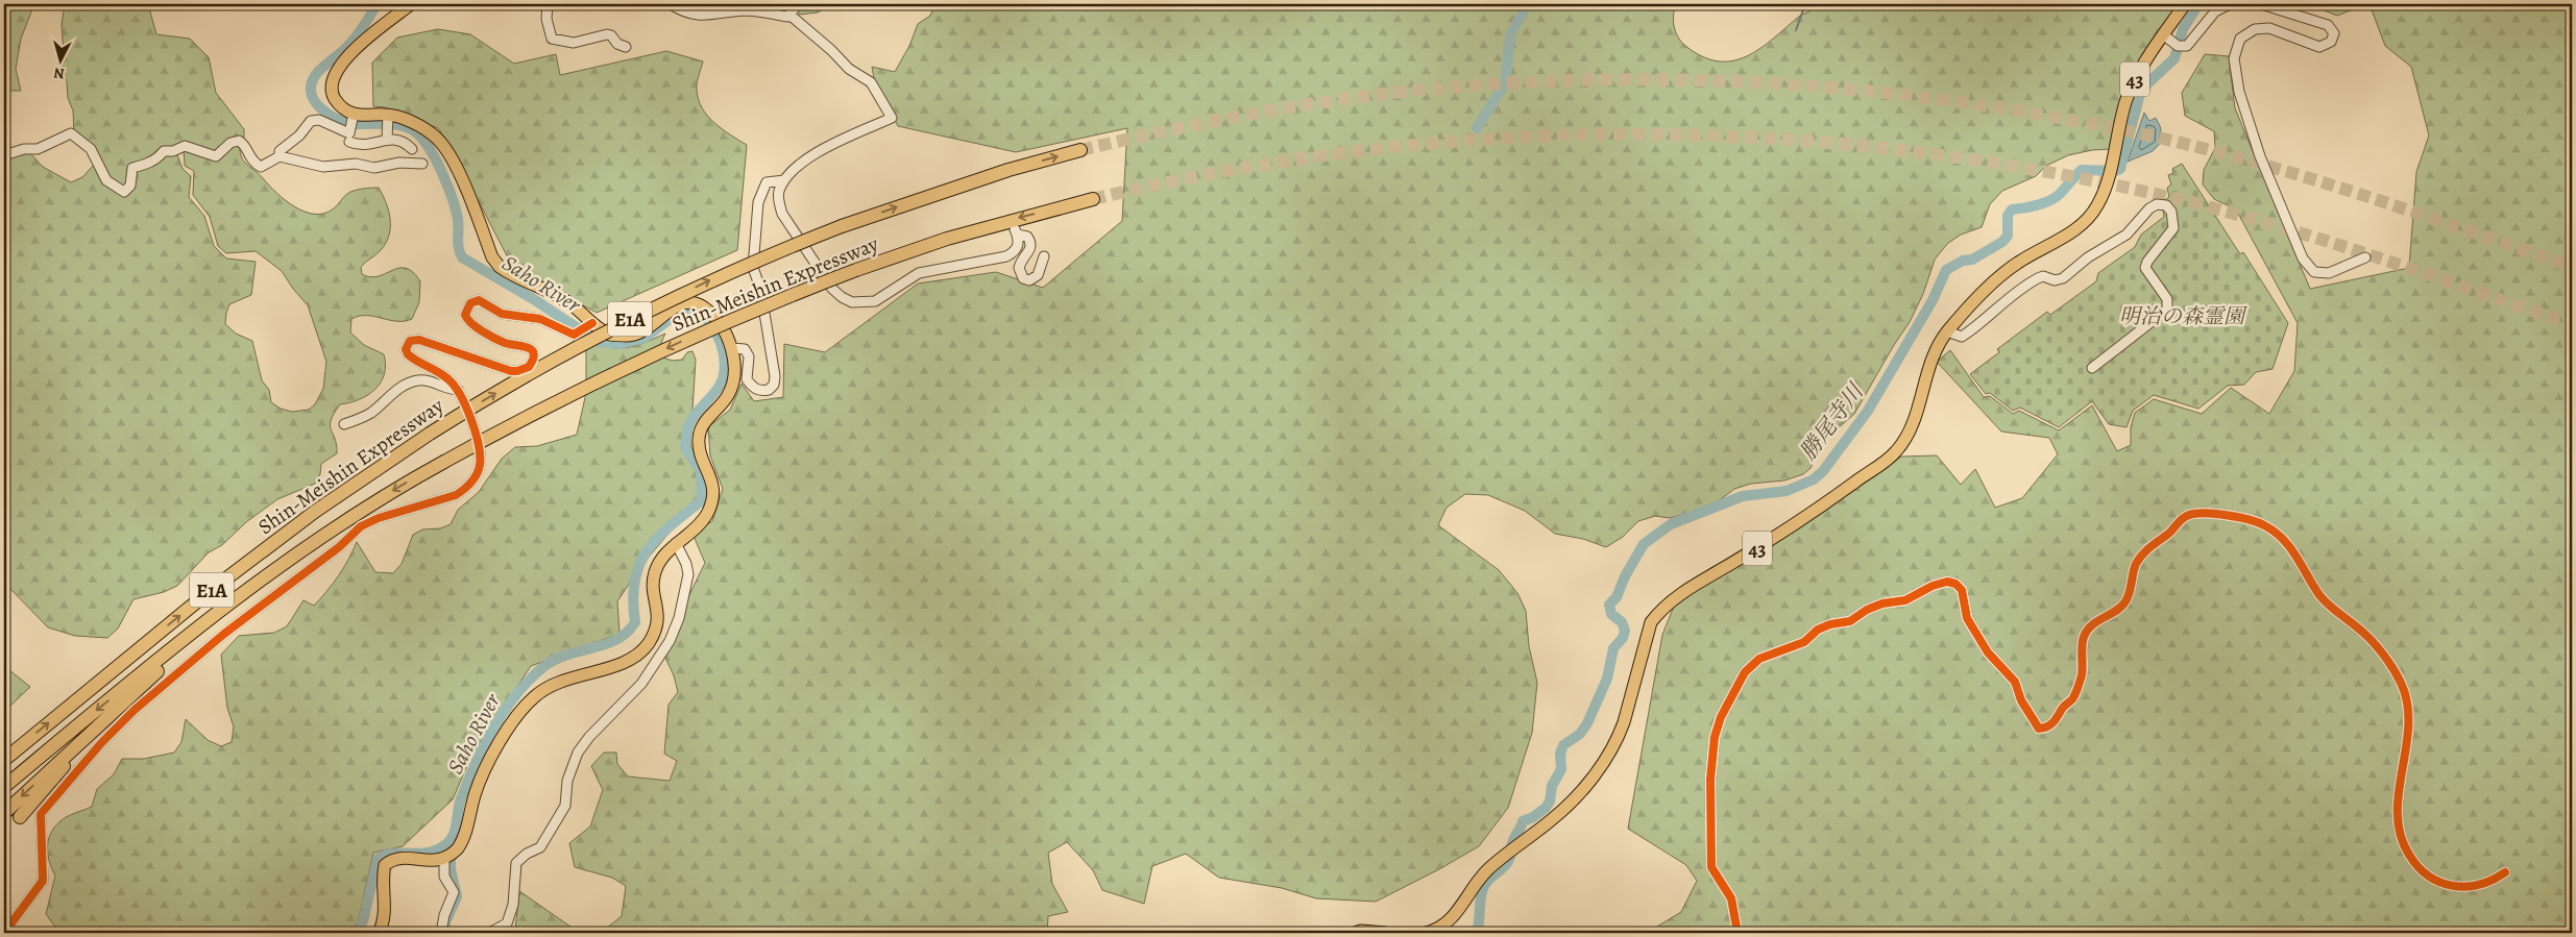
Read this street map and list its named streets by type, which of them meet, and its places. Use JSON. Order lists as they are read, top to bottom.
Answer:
{
  "streets": {
    "highway": ["Shin-Meishin Expressway", "E1A"],
    "main road": ["43"]
  },
  "water": ["Saho River", "勝尾寺川"],
  "parks": ["明治の森霊園"],
  "north": "bottom"
}
